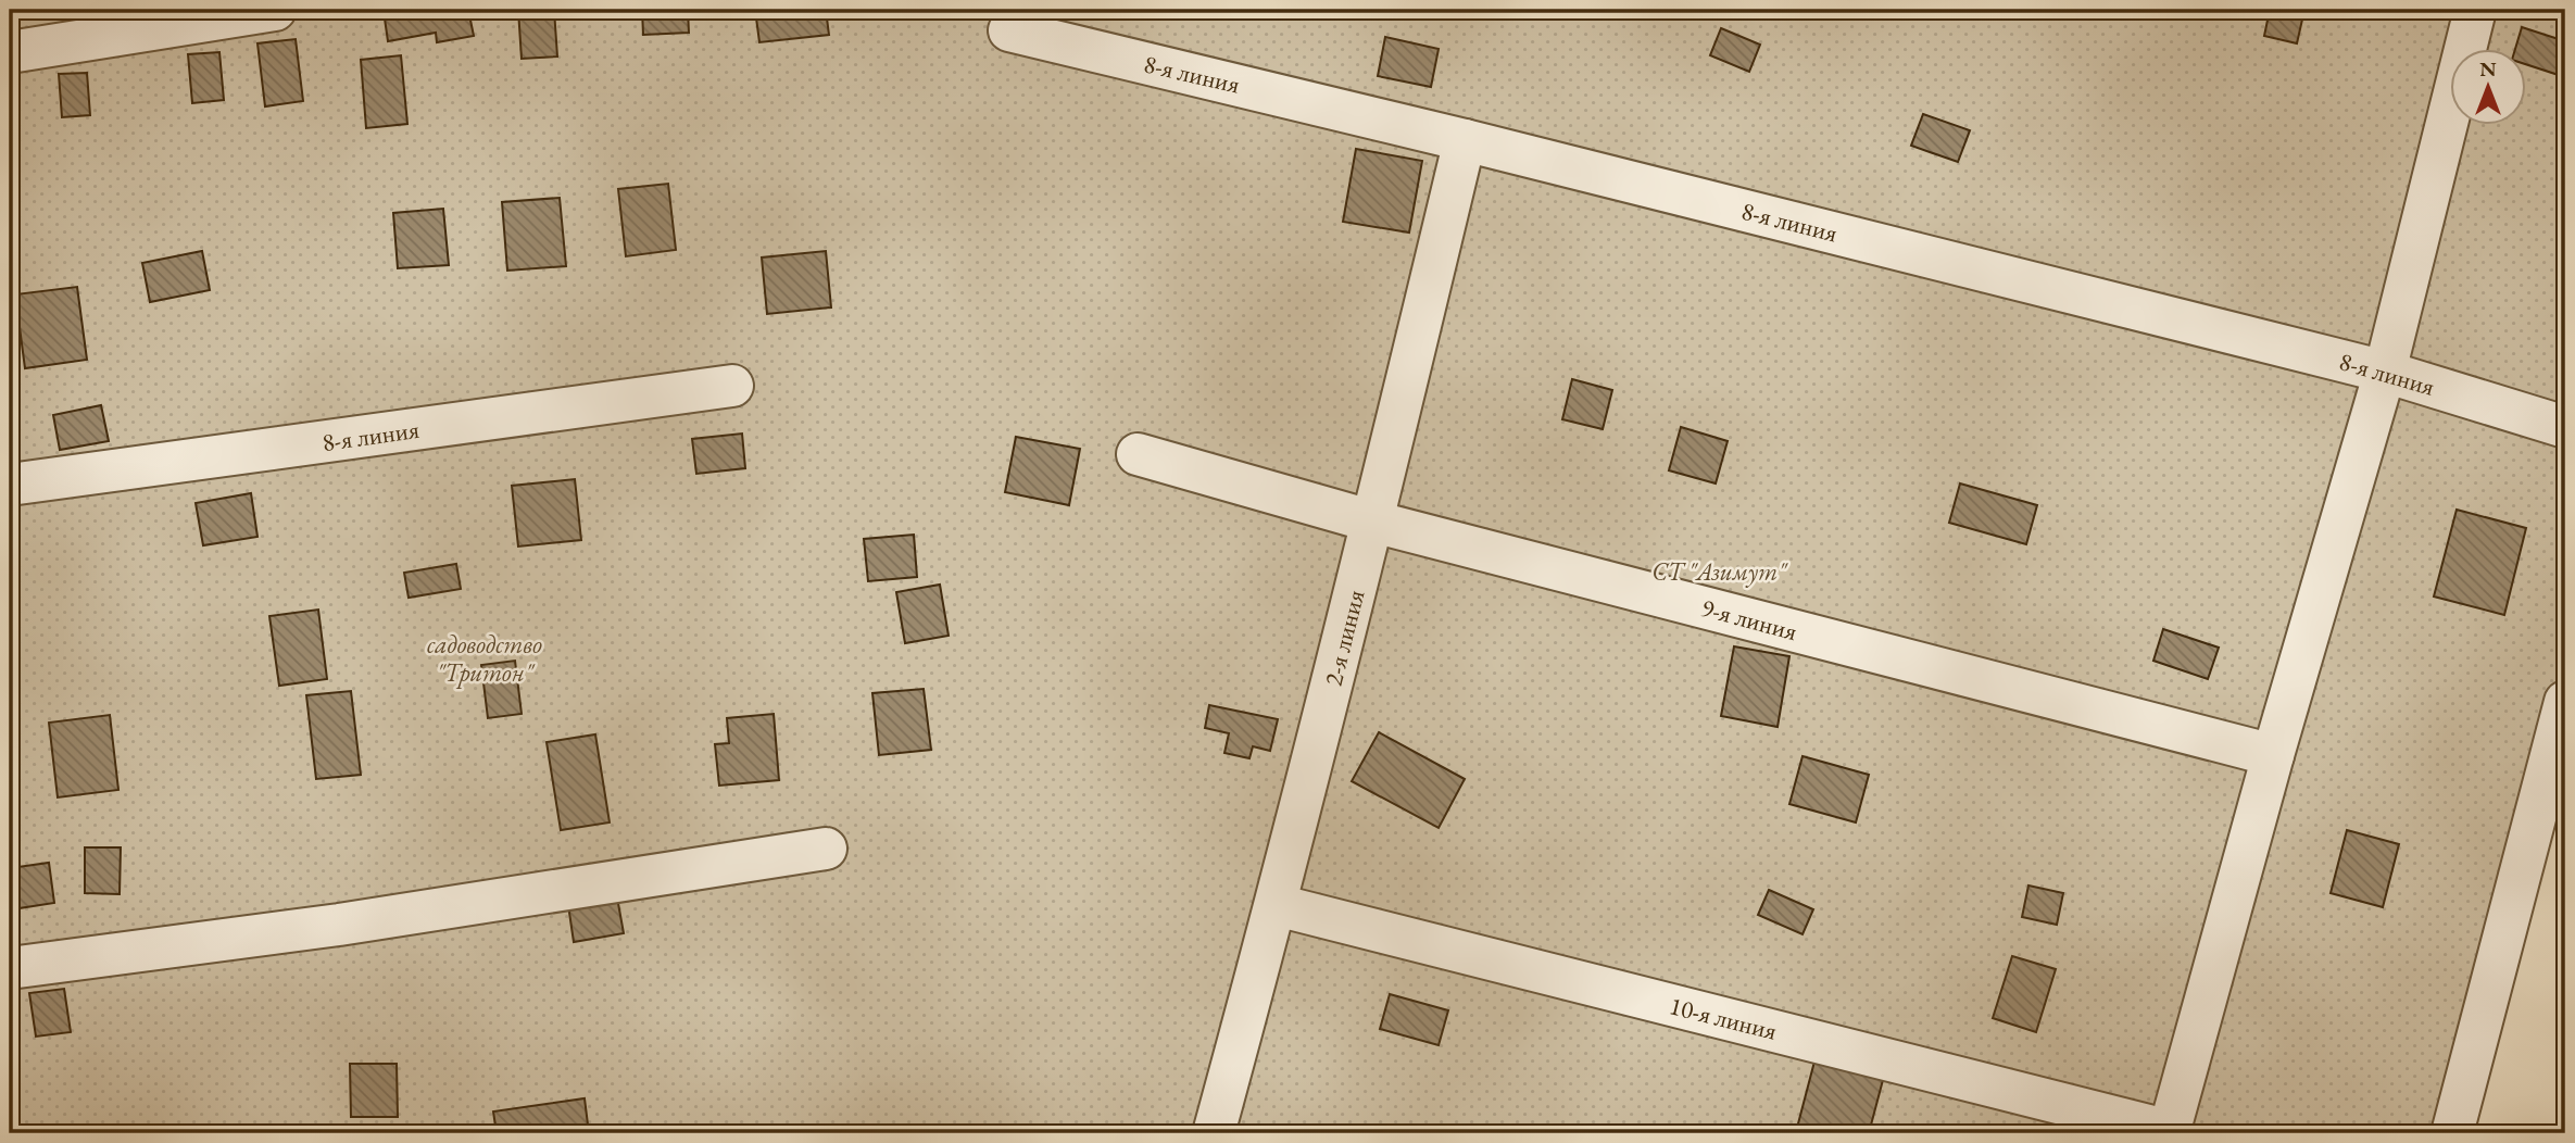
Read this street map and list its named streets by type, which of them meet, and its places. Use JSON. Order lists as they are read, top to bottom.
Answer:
{
  "streets": {
    "street": [
      "8-я линия",
      "9-я линия",
      "2-я линия",
      "10-я линия"
    ]
  },
  "crossings": [
    ["8-я линия", "2-я линия"],
    ["9-я линия", "2-я линия"],
    ["2-я линия", "10-я линия"]
  ],
  "parks": ["СТ \"Азимут\"", "садоводство \"Тритон\""],
  "north": "top"
}
